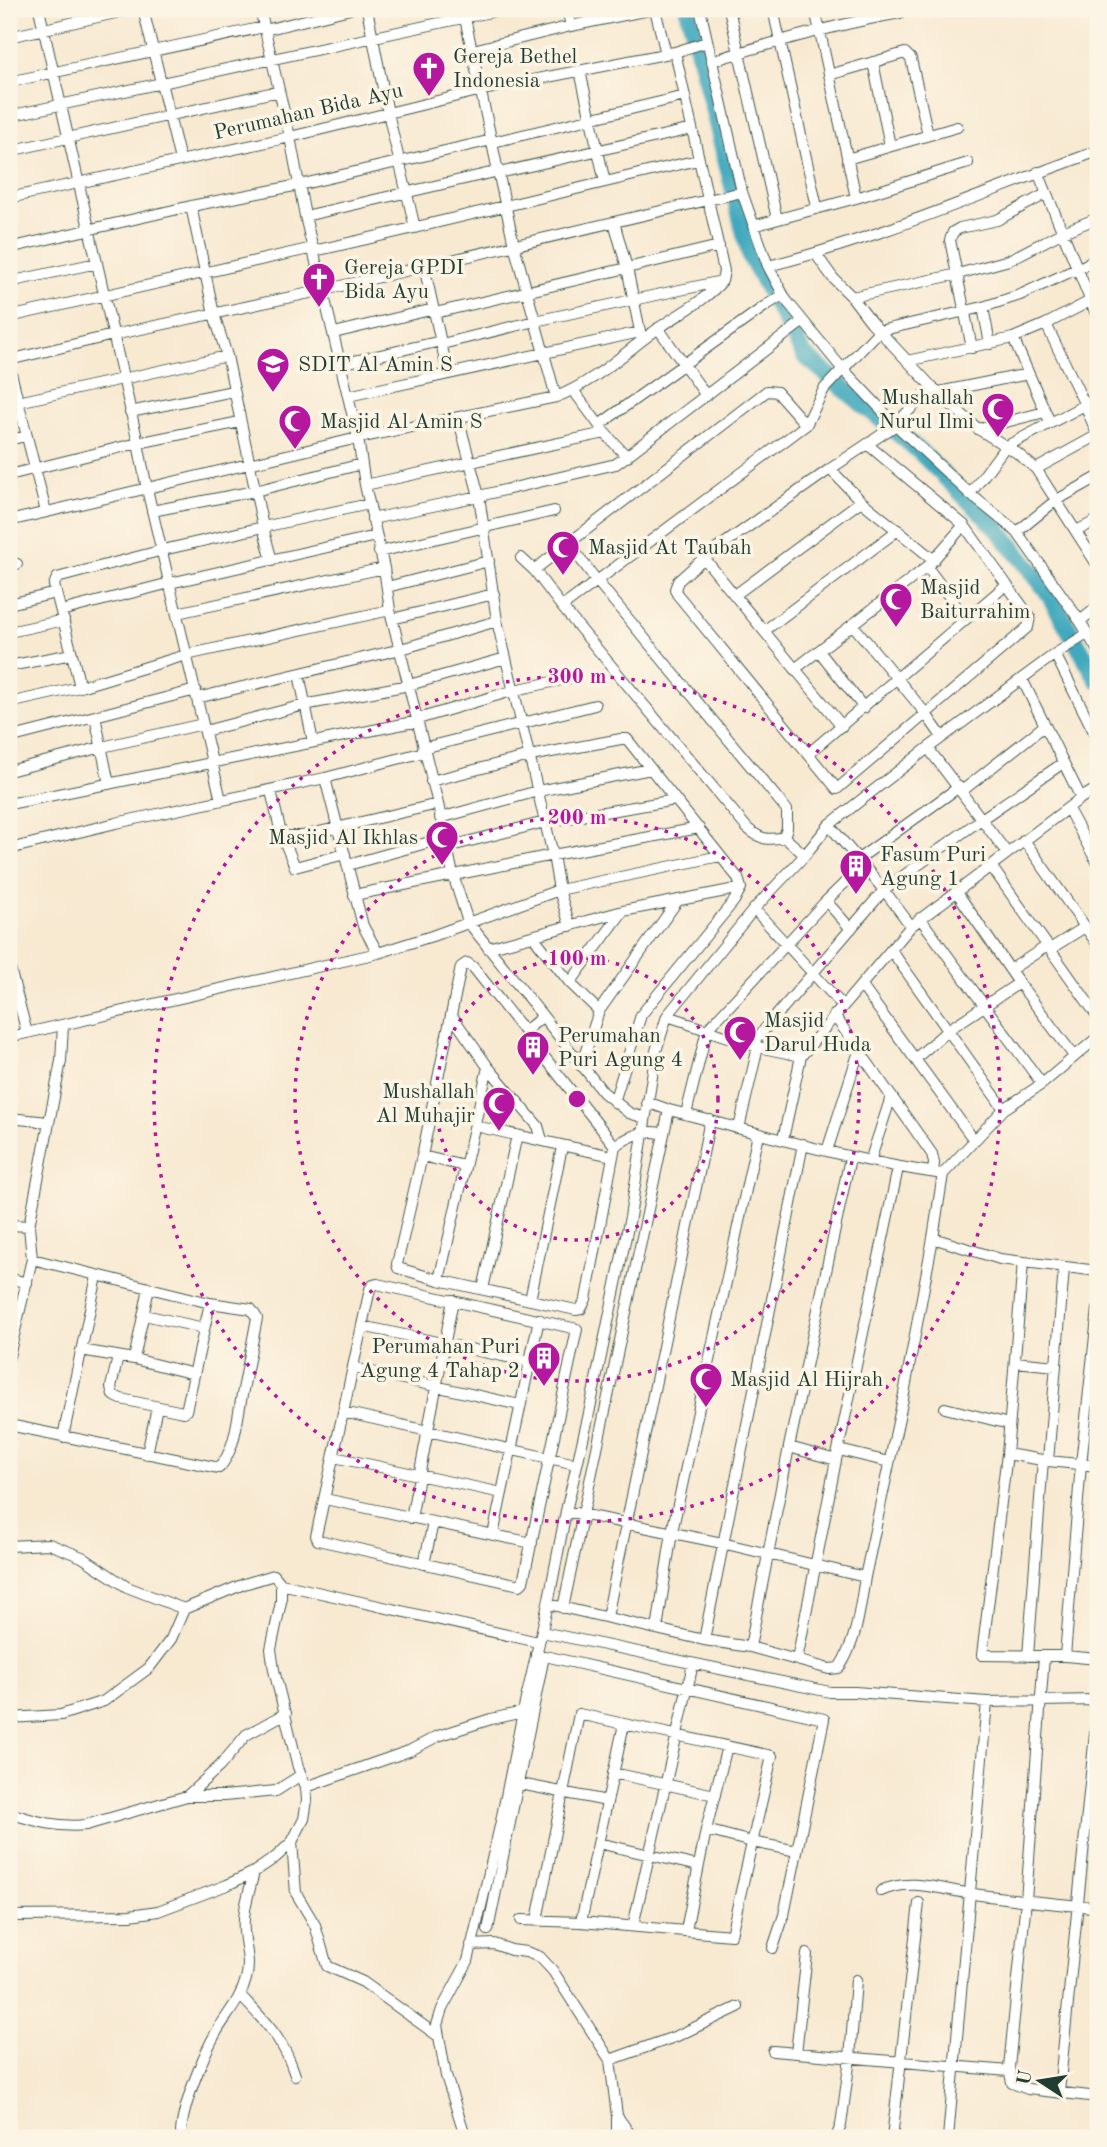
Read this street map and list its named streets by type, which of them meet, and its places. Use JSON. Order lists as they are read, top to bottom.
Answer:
{
  "streets": {
    "street": ["Perumahan Bida Ayu"]
  },
  "places": {
    "church": ["Gereja Bethel Indonesia", "Gereja GPDI Bida Ayu"],
    "school or university": ["SDIT Al Amin S"],
    "mosque": [
      "Mushallah Nurul Ilmi",
      "Masjid Al Amin S",
      "Masjid At Taubah",
      "Masjid Baiturrahim",
      "Masjid Al Ikhlas",
      "Masjid Darul Huda",
      "Mushallah Al Muhajir",
      "Masjid Al Hijrah"
    ],
    "building": ["Fasum Puri Agung 1", "Perumahan Puri Agung 4", "Perumahan Puri Agung 4 Tahap 2"]
  },
  "north": "left",
  "rings": ["300 m", "200 m", "100 m"]
}
